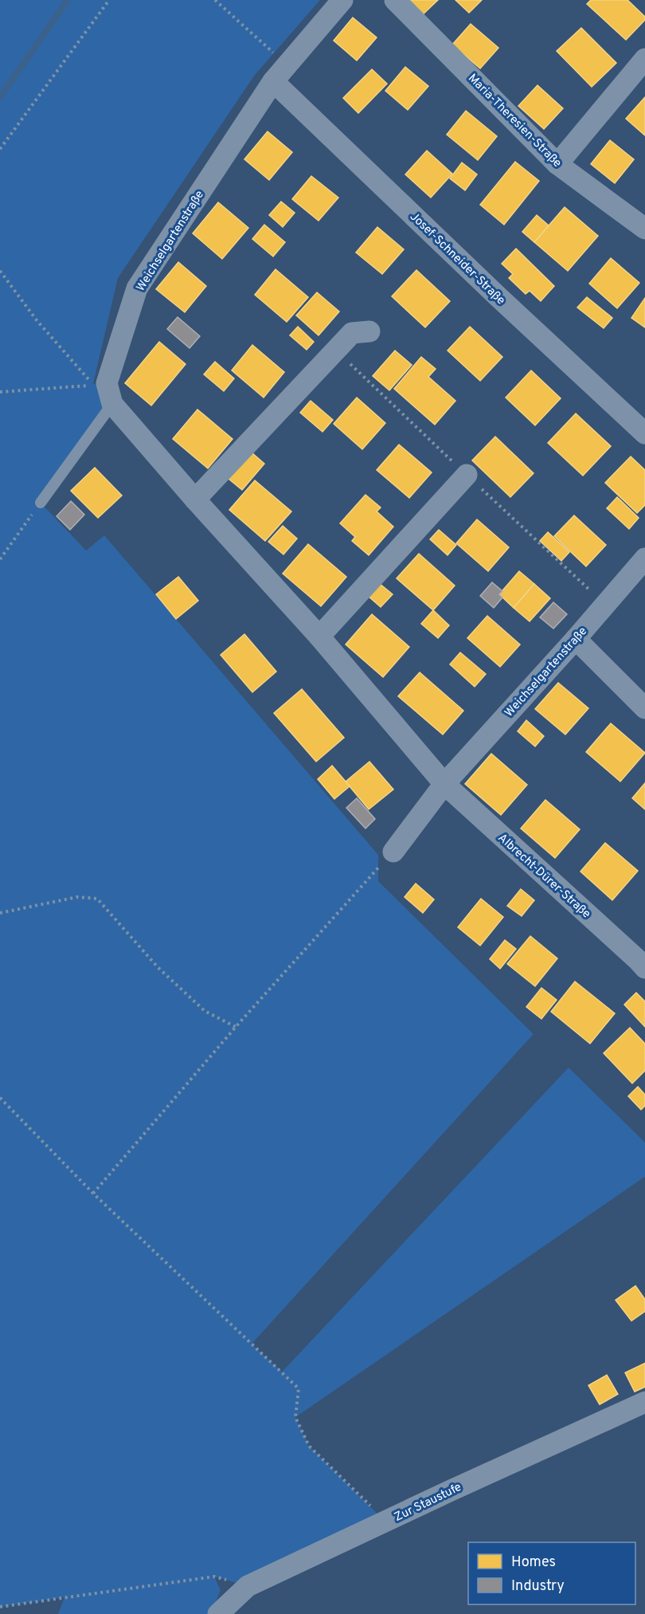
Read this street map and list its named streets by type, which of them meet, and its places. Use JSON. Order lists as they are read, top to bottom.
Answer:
{
  "streets": {
    "street": [
      "Maria-Theresien-Straße",
      "Weichselgartenstraße",
      "Josef-Schneider-Straße",
      "Albrecht-Dürer-Straße",
      "Zur Staustufe"
    ]
  },
  "crossings": [
    ["Weichselgartenstraße", "Josef-Schneider-Straße"],
    ["Weichselgartenstraße", "Albrecht-Dürer-Straße"]
  ],
  "legend": ["Homes", "Industry"]
}
